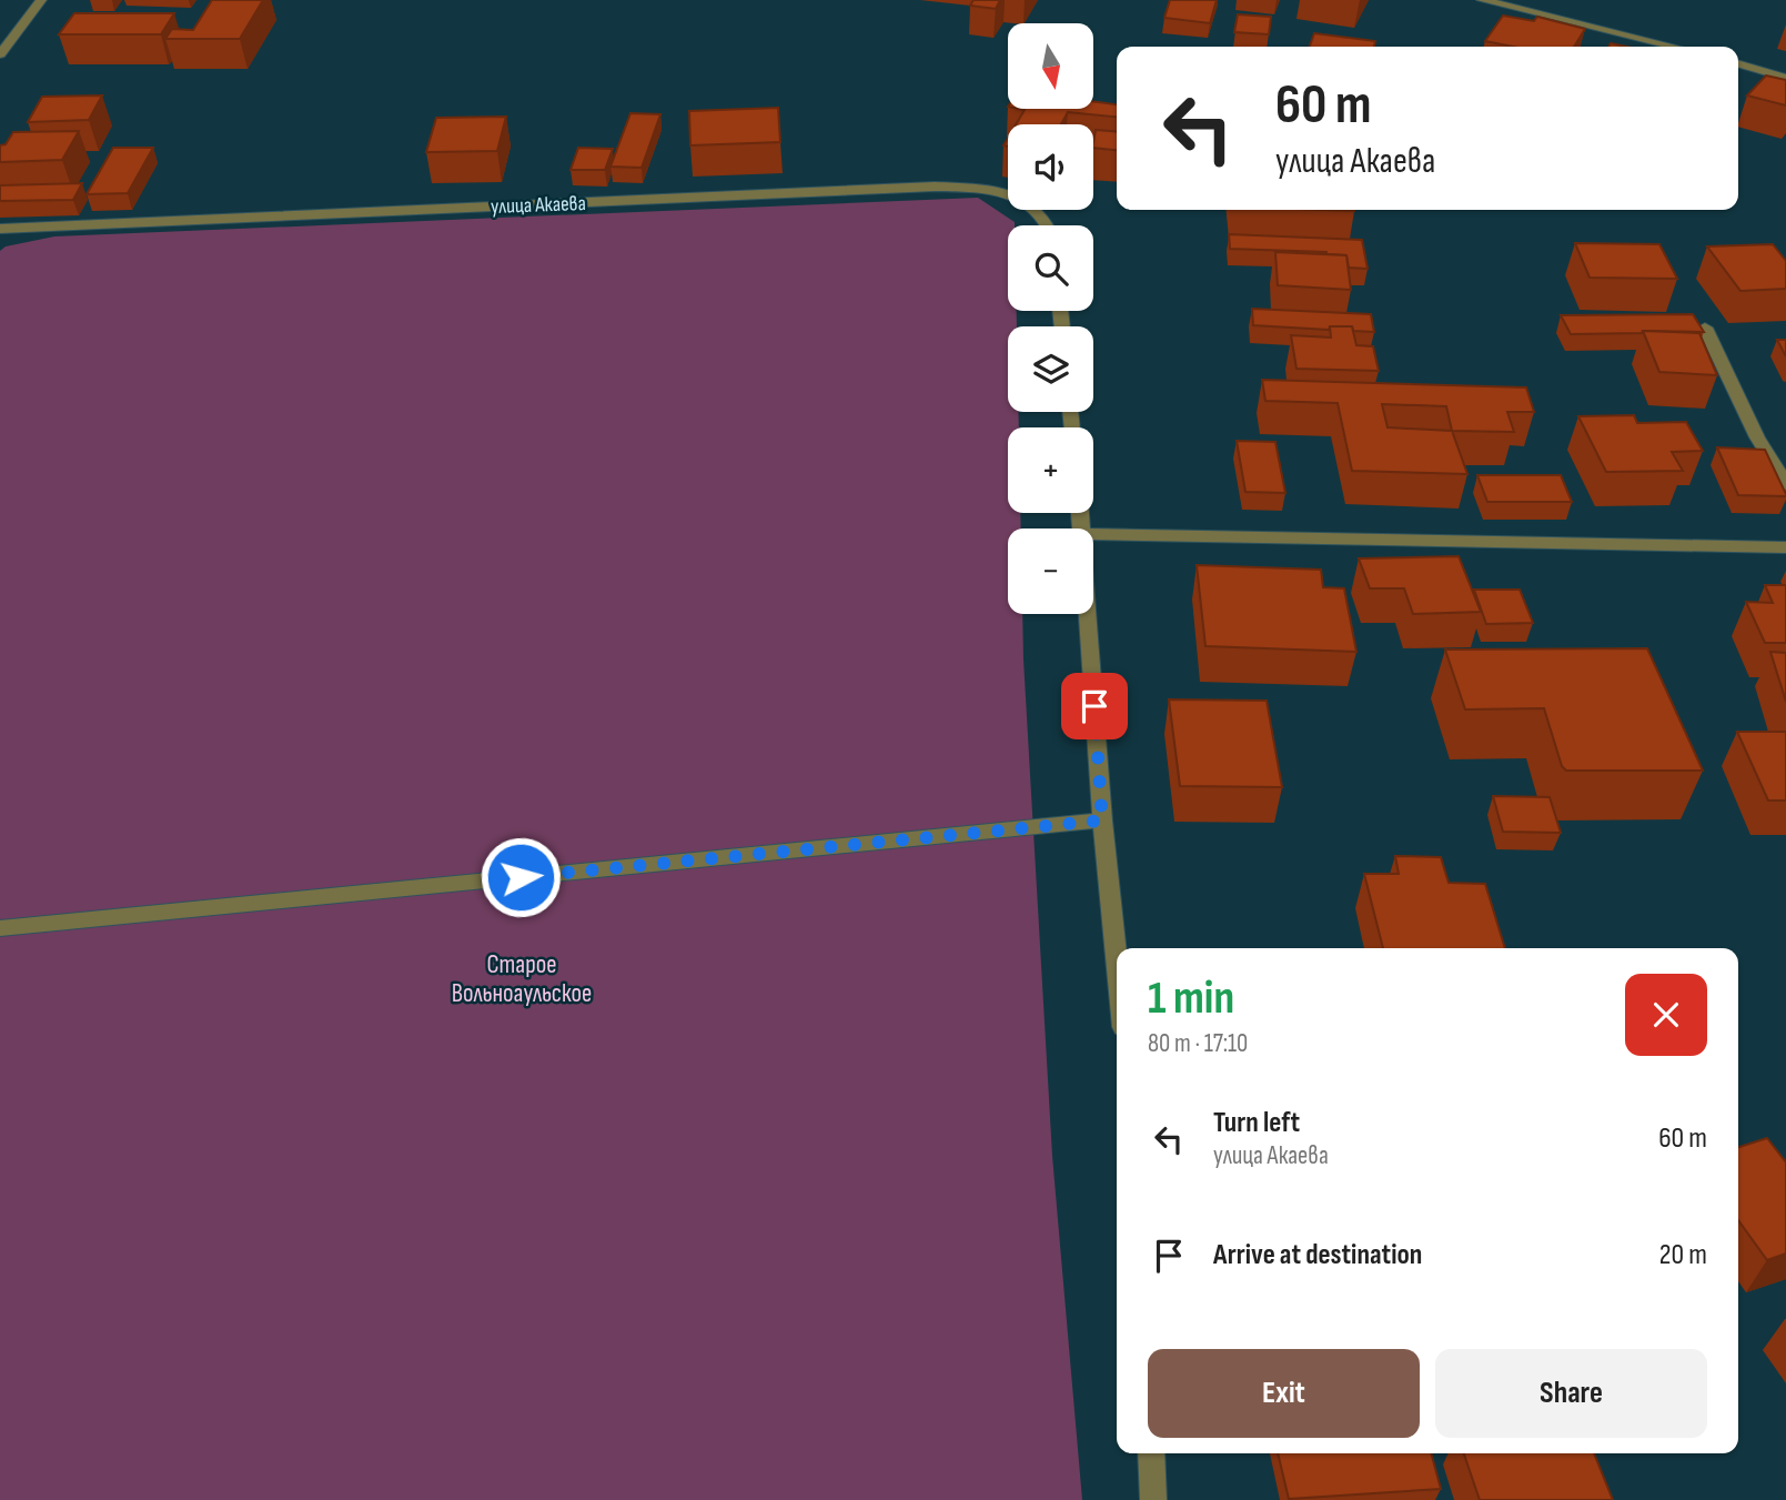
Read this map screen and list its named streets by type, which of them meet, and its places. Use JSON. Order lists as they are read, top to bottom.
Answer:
{
  "streets": {
    "street": ["улица Акаева"]
  },
  "parks": ["Старое Вольноаульское"],
  "north": "bottom",
  "page": {
    "map_buttons": ["+", "−"],
    "turn": ["60 m", "улица Акаева"],
    "heading": ["1 min", "80 m · 17:10"],
    "list": [
      {
        "name": "Turn left",
        "note": "улица Акаева",
        "value": "60 m"
      },
      {
        "name": "Arrive at destination",
        "value": "20 m"
      }
    ],
    "buttons": ["Exit", "Share"]
  }
}
